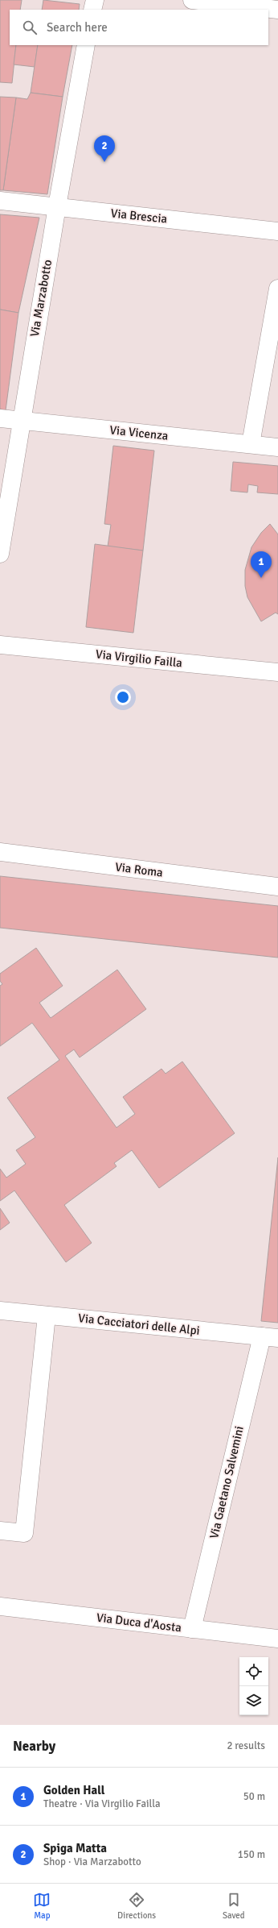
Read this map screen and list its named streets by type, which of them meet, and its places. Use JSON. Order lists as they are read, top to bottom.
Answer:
{
  "streets": {
    "street": [
      "Via Brescia",
      "Via Marzabotto",
      "Via Vicenza",
      "Via Virgilio Failla",
      "Via Roma",
      "Via Cacciatori delle Alpi",
      "Via Gaetano Salvemini",
      "Via Duca d'Aosta"
    ]
  },
  "crossings": [
    ["Via Brescia", "Via Marzabotto"],
    ["Via Marzabotto", "Via Vicenza"],
    ["Via Cacciatori delle Alpi", "Via Gaetano Salvemini"],
    ["Via Gaetano Salvemini", "Via Duca d'Aosta"]
  ],
  "page": {
    "search": "Search here",
    "pins": ["2", "1"],
    "heading": ["Nearby", "2 results"],
    "list": [
      {
        "mark": "1",
        "name": "Golden Hall",
        "note": "Theatre · Via Virgilio Failla",
        "value": "50 m"
      },
      {
        "mark": "2",
        "name": "Spiga Matta",
        "note": "Shop · Via Marzabotto",
        "value": "150 m"
      }
    ],
    "nav": ["Map", "Directions", "Saved"]
  }
}
